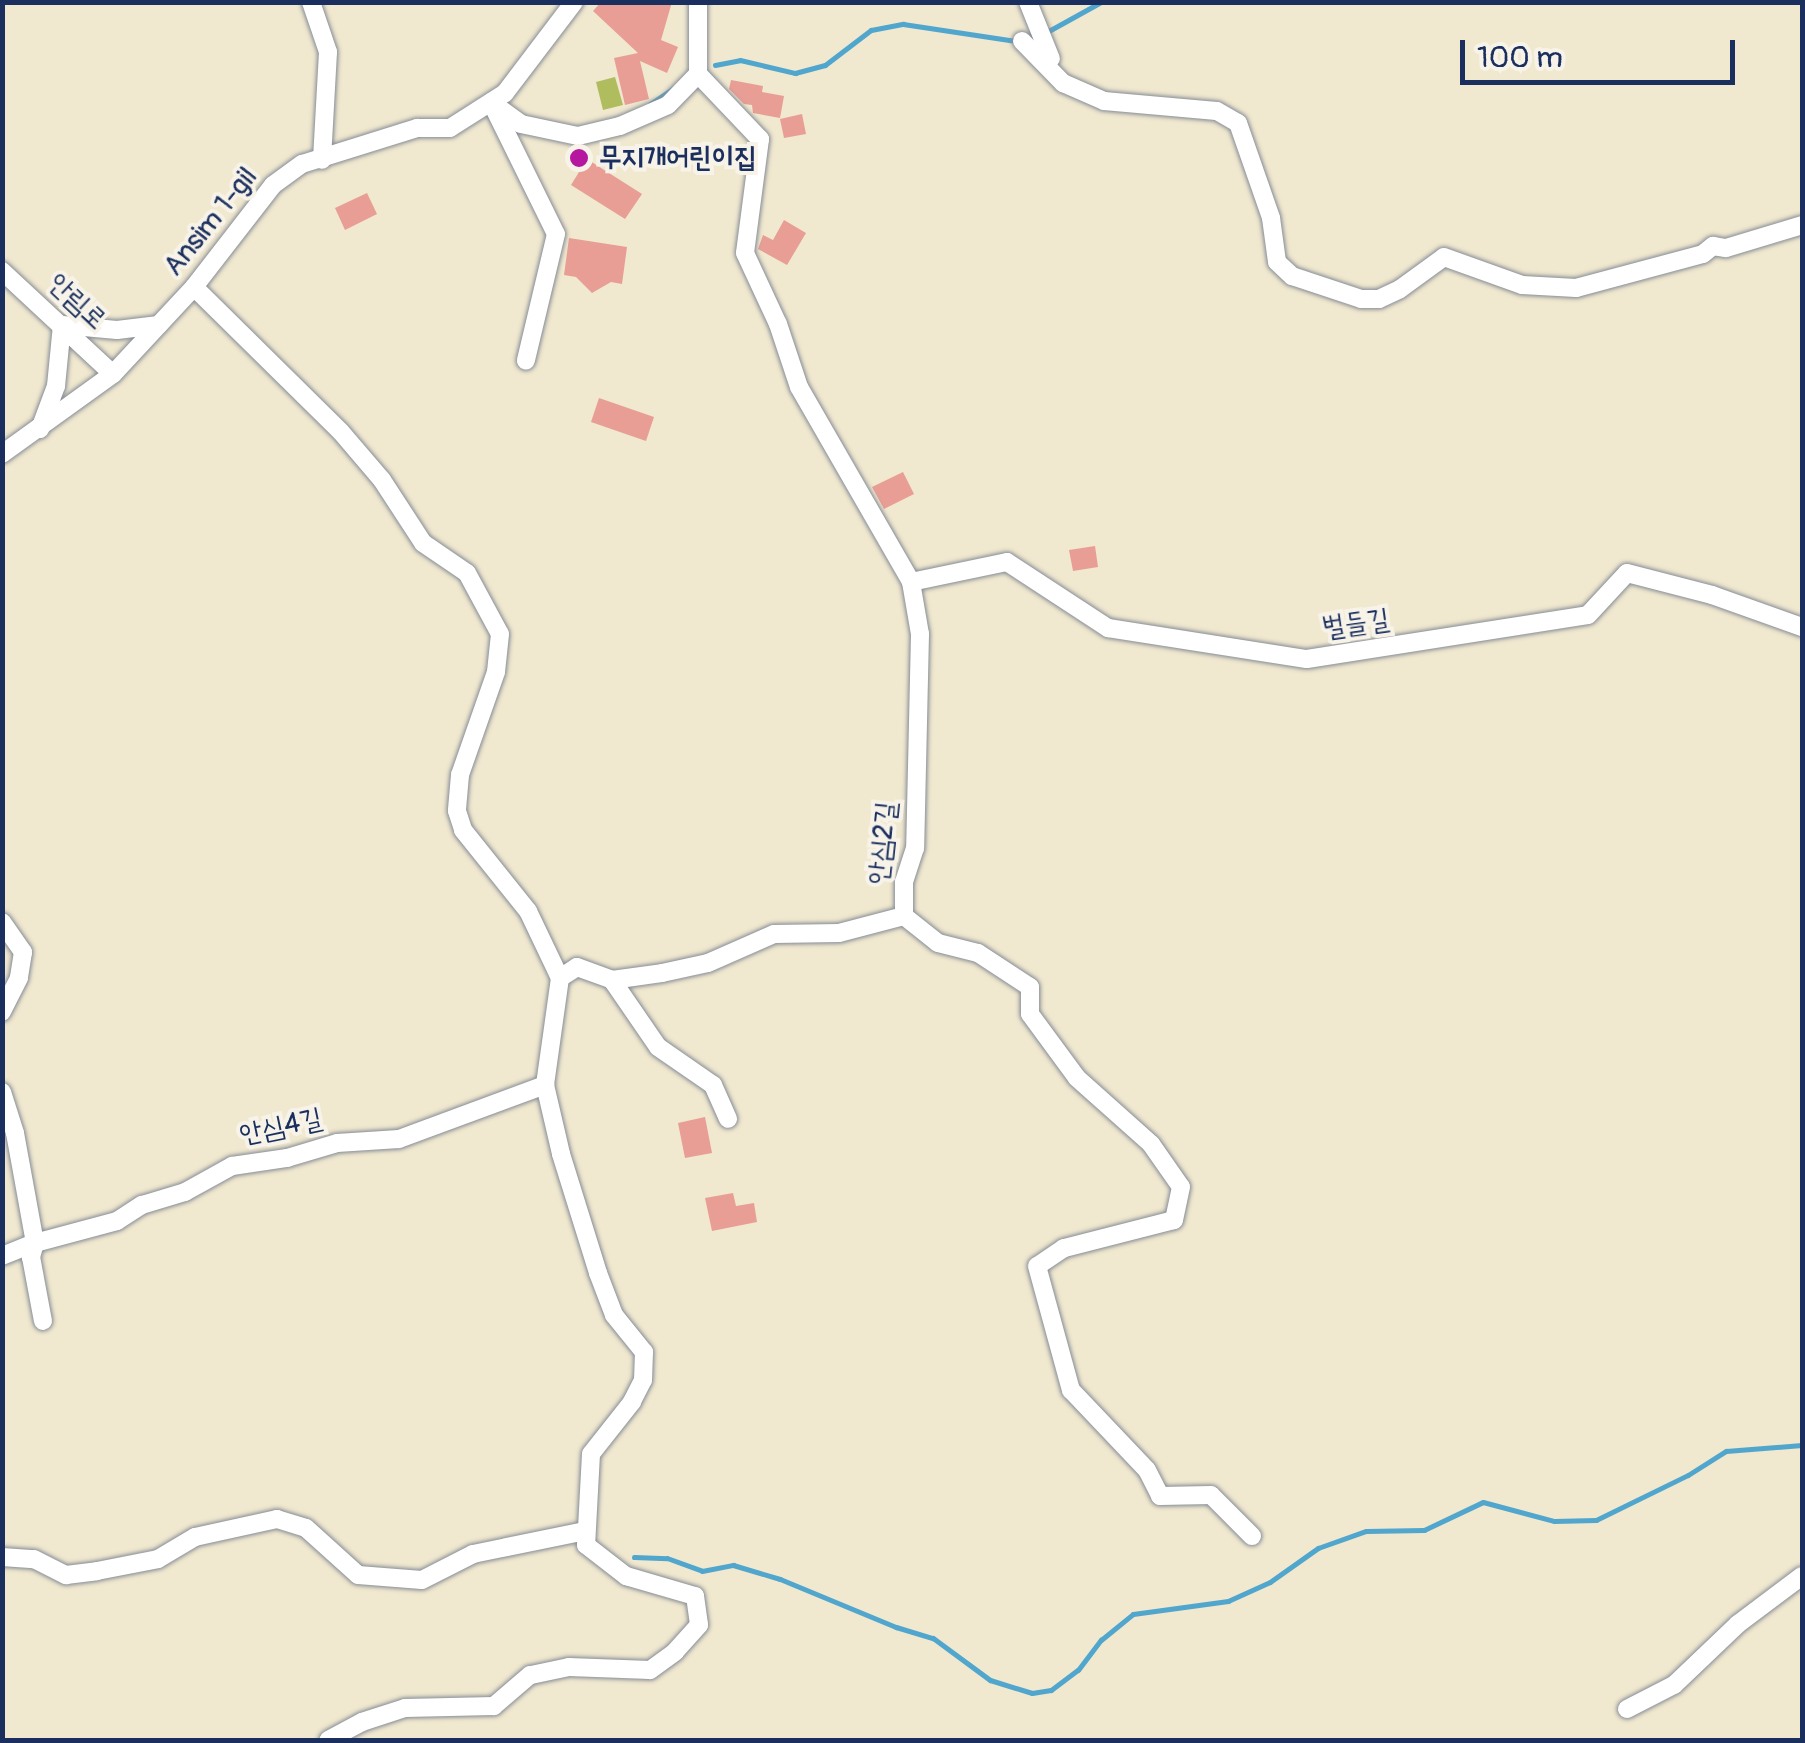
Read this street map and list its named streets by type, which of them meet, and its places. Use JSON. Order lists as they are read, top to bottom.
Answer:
{
  "streets": {
    "street": [
      "Ansim 1-gil",
      "안림로",
      "벌들길",
      "안심2길",
      "안심4길"
    ]
  },
  "crossings": [
    ["Ansim 1-gil", "안림로"],
    ["벌들길", "안심2길"]
  ],
  "places": ["무지개어린이집"],
  "scale_bar": "100 m"
}
